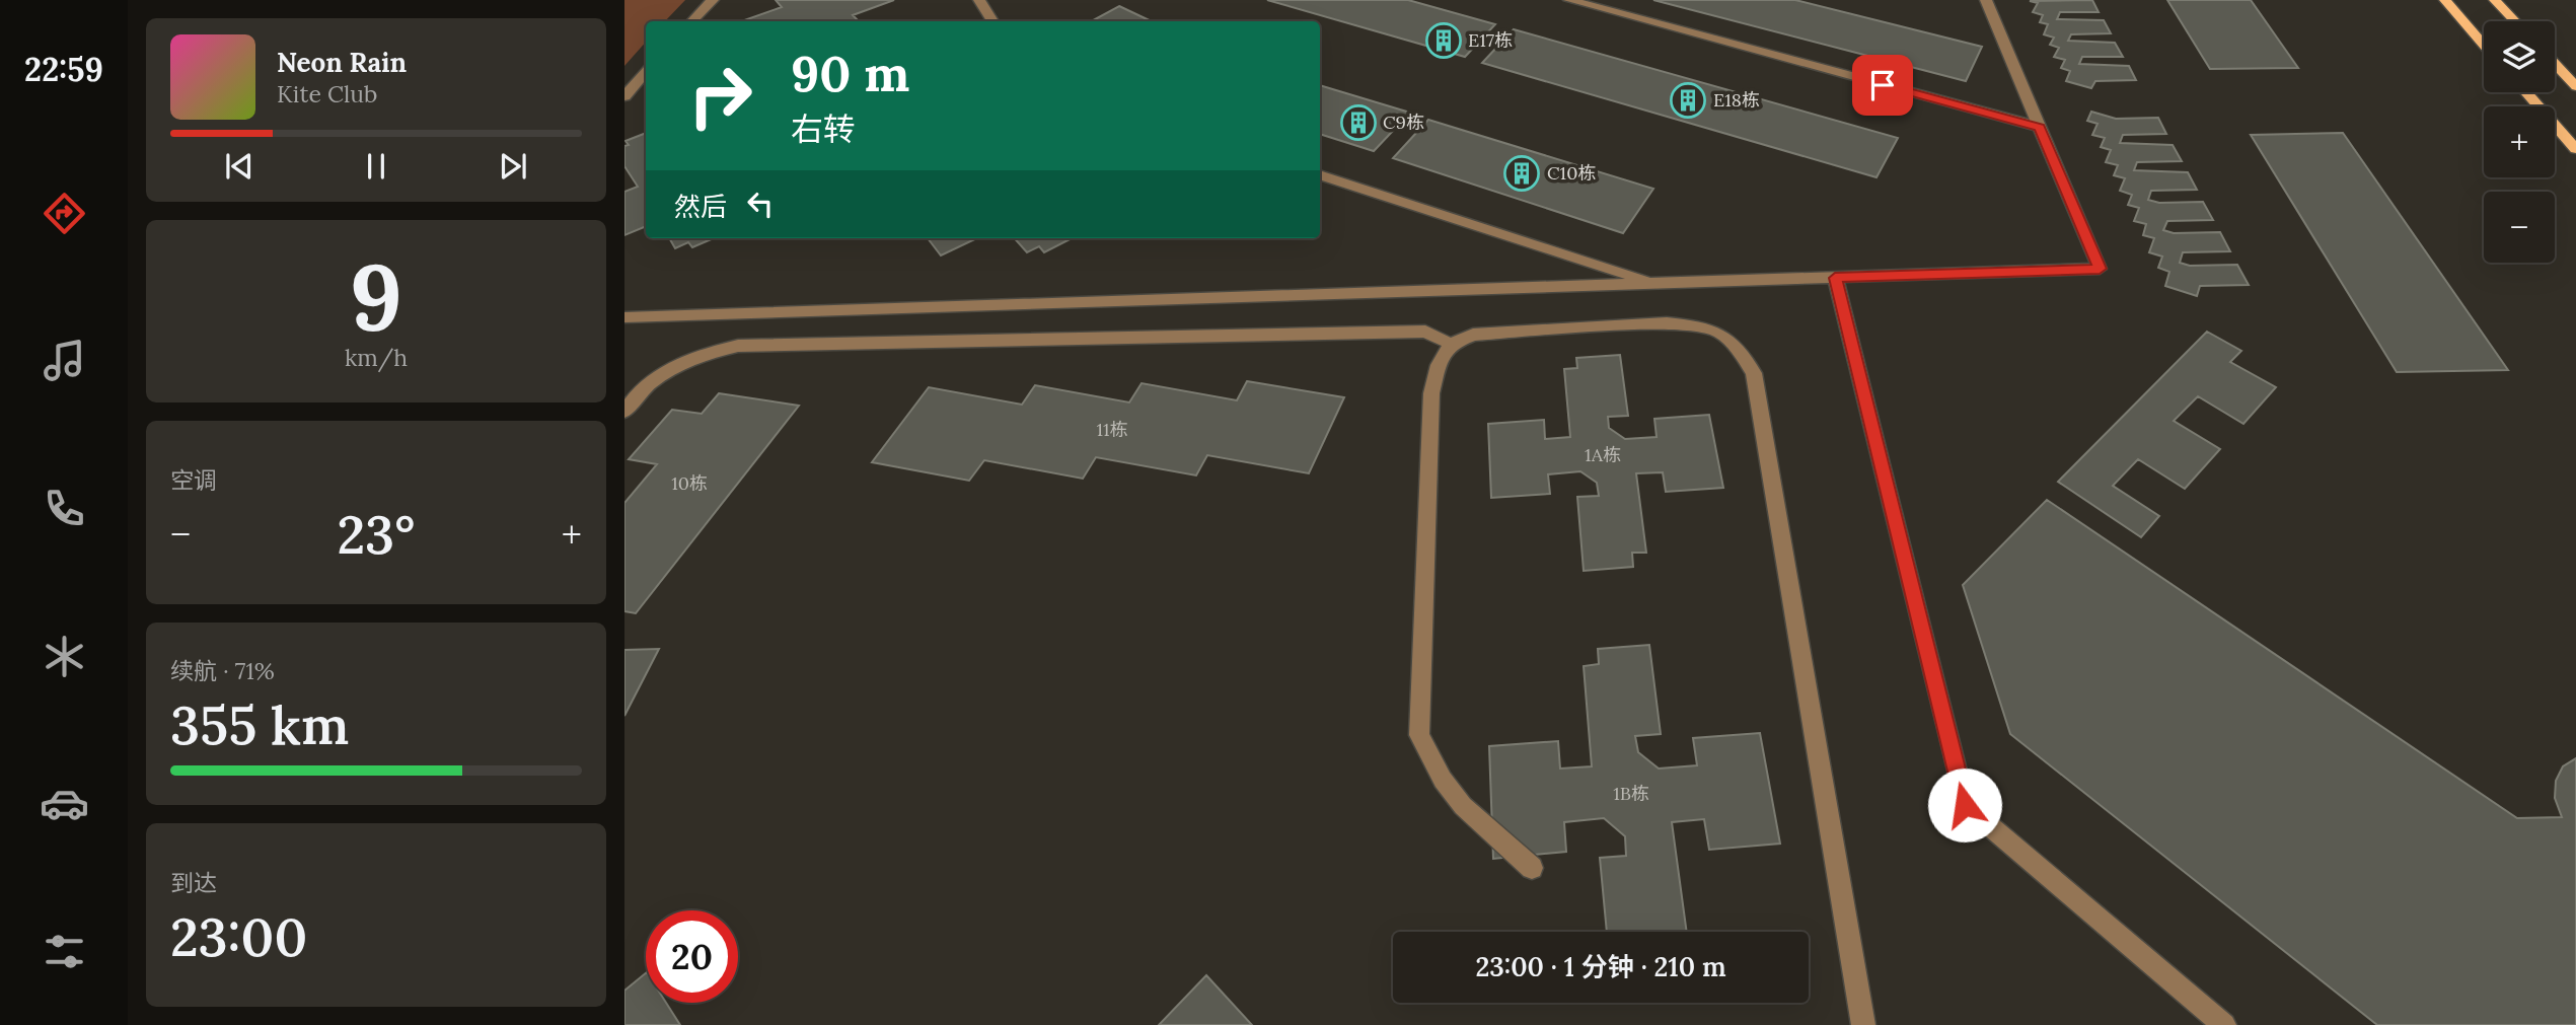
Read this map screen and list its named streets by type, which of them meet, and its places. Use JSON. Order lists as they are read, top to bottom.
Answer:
{
  "places": {
    "building": [
      "E17栋",
      "E18栋",
      "C9栋",
      "C10栋"
    ]
  },
  "house_numbers": [
    "11栋",
    "1A栋",
    "10栋",
    "1B栋"
  ],
  "page": {
    "tabs": "22:59",
    "map_buttons": ["+", "−"],
    "turn": ["90 m", "右转"],
    "song": ["Neon Rain", "Kite Club"],
    "then": "然后",
    "tile": [
      ["9", "km/h"],
      "空调",
      ["续航 · 71%", "355 km"],
      ["到达", "23:00"]
    ],
    "heat": ["−", "23°", "+"],
    "limit": "20",
    "trip": "23:00 · 1 分钟 · 210 m"
  }
}
